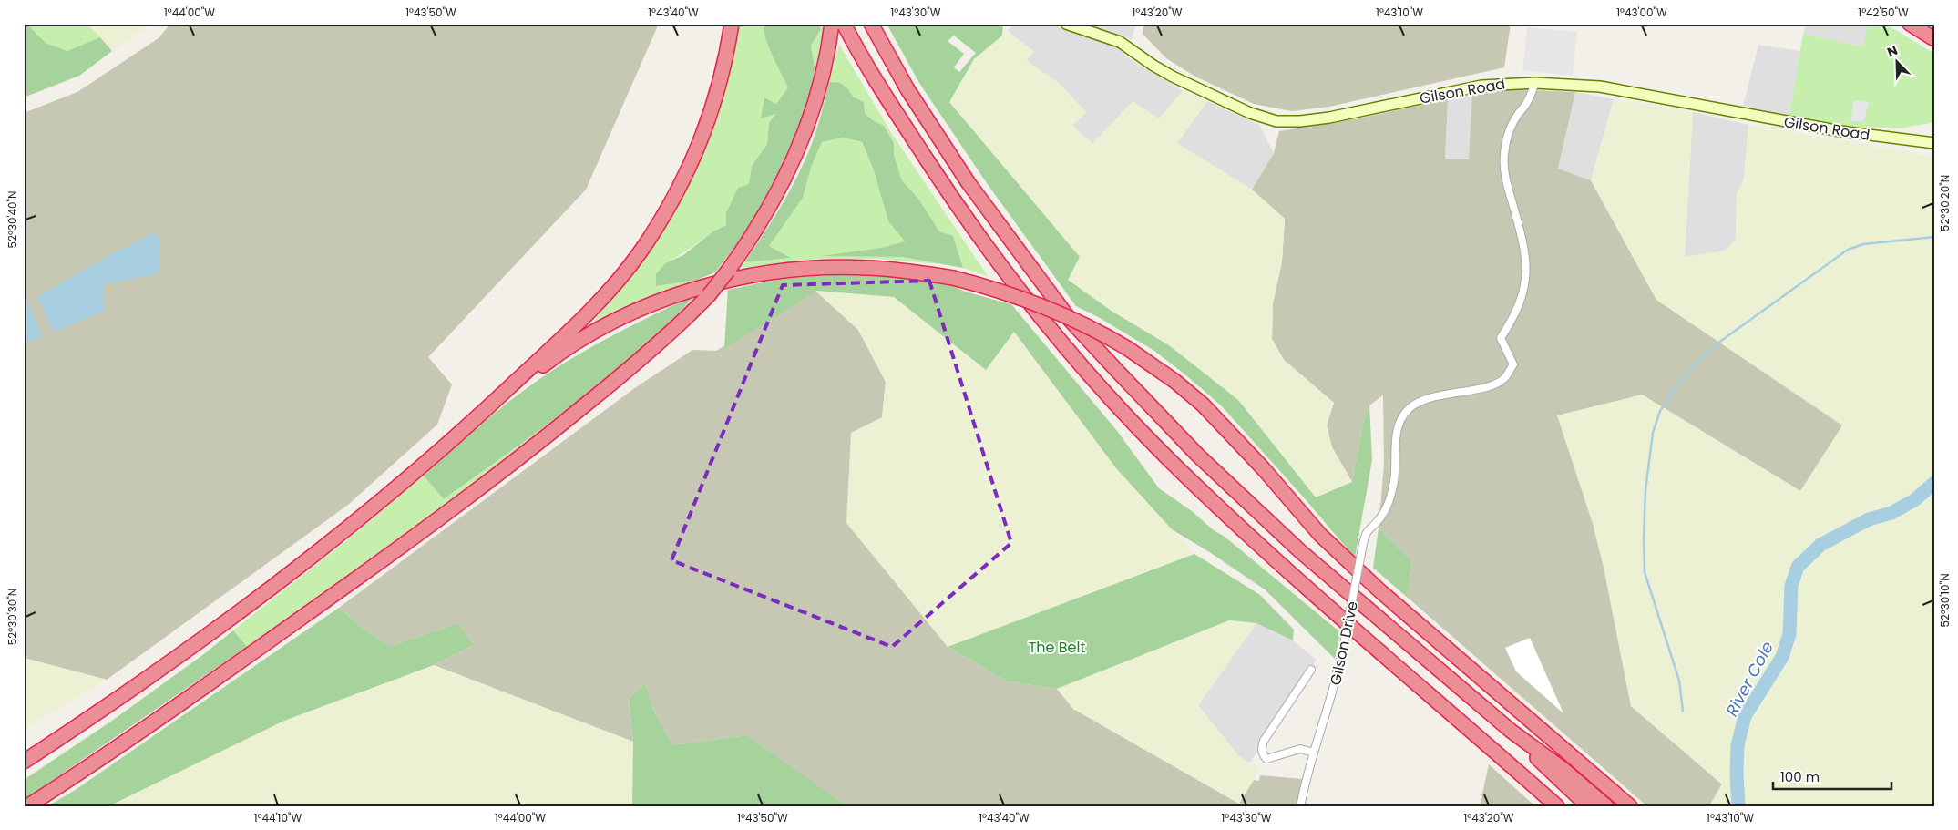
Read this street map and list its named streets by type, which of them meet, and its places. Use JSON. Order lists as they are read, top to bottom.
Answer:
{
  "streets": {
    "main road": ["Gilson Road"],
    "street": ["Gilson Drive"]
  },
  "crossings": [
    ["Gilson Road", "Gilson Drive"]
  ],
  "water": ["River Cole"],
  "parks": ["The Belt"],
  "scale_bar": "100 m",
  "north": "top left",
  "coordinates": [
    "1°44'00\"W",
    "1°43'50\"W",
    "1°43'40\"W",
    "1°43'30\"W",
    "1°43'20\"W",
    "1°43'10\"W",
    "1°43'00\"W",
    "1°42'50\"W",
    "52°30'20\"N",
    "52°30'40\"N",
    "52°30'10\"N",
    "52°30'30\"N",
    "1°44'10\"W"
  ]
}
